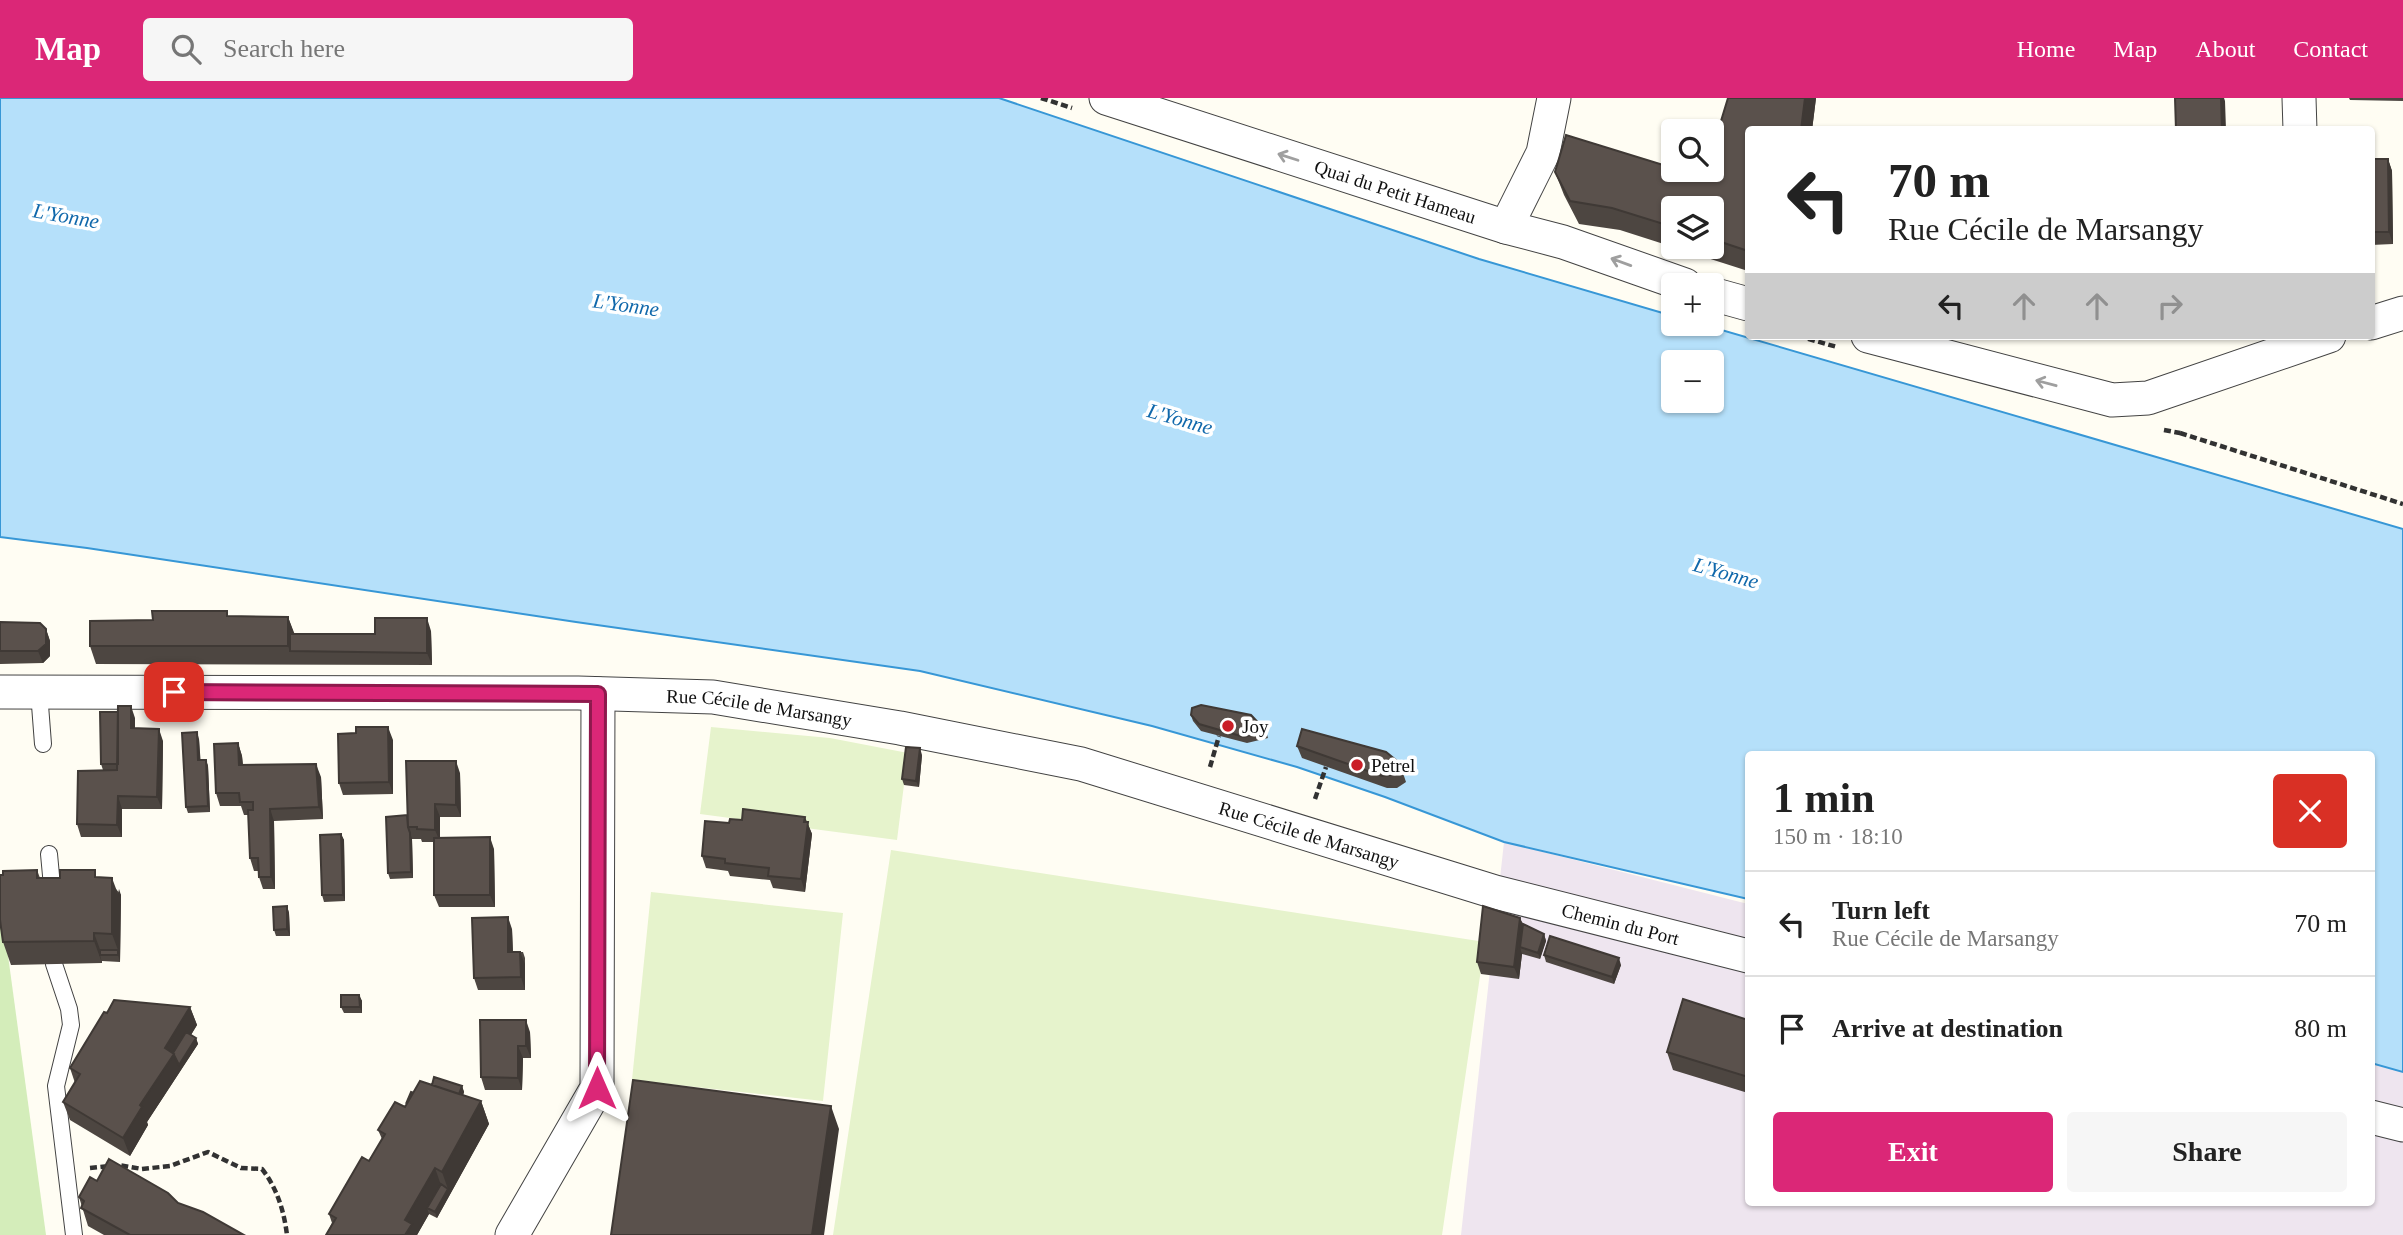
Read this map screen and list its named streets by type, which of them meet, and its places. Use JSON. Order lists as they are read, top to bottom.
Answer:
{
  "streets": {
    "street": ["Quai du Petit Hameau", "Rue Cécile de Marsangy", "Chemin du Port"]
  },
  "crossings": [
    ["Rue Cécile de Marsangy", "Chemin du Port"]
  ],
  "one_way": ["Quai du Petit Hameau"],
  "water": ["L'Yonne"],
  "places": ["Joy", "Petrel"],
  "page": {
    "header": "Map",
    "search": "Search here",
    "nav": [
      "Home",
      "Map",
      "About",
      "Contact"
    ],
    "map_buttons": ["+", "−"],
    "turn": ["70 m", "Rue Cécile de Marsangy"],
    "heading": ["1 min", "150 m · 18:10"],
    "list": [
      {
        "name": "Turn left",
        "note": "Rue Cécile de Marsangy",
        "value": "70 m"
      },
      {
        "name": "Arrive at destination",
        "value": "80 m"
      }
    ],
    "buttons": ["Exit", "Share"]
  }
}
